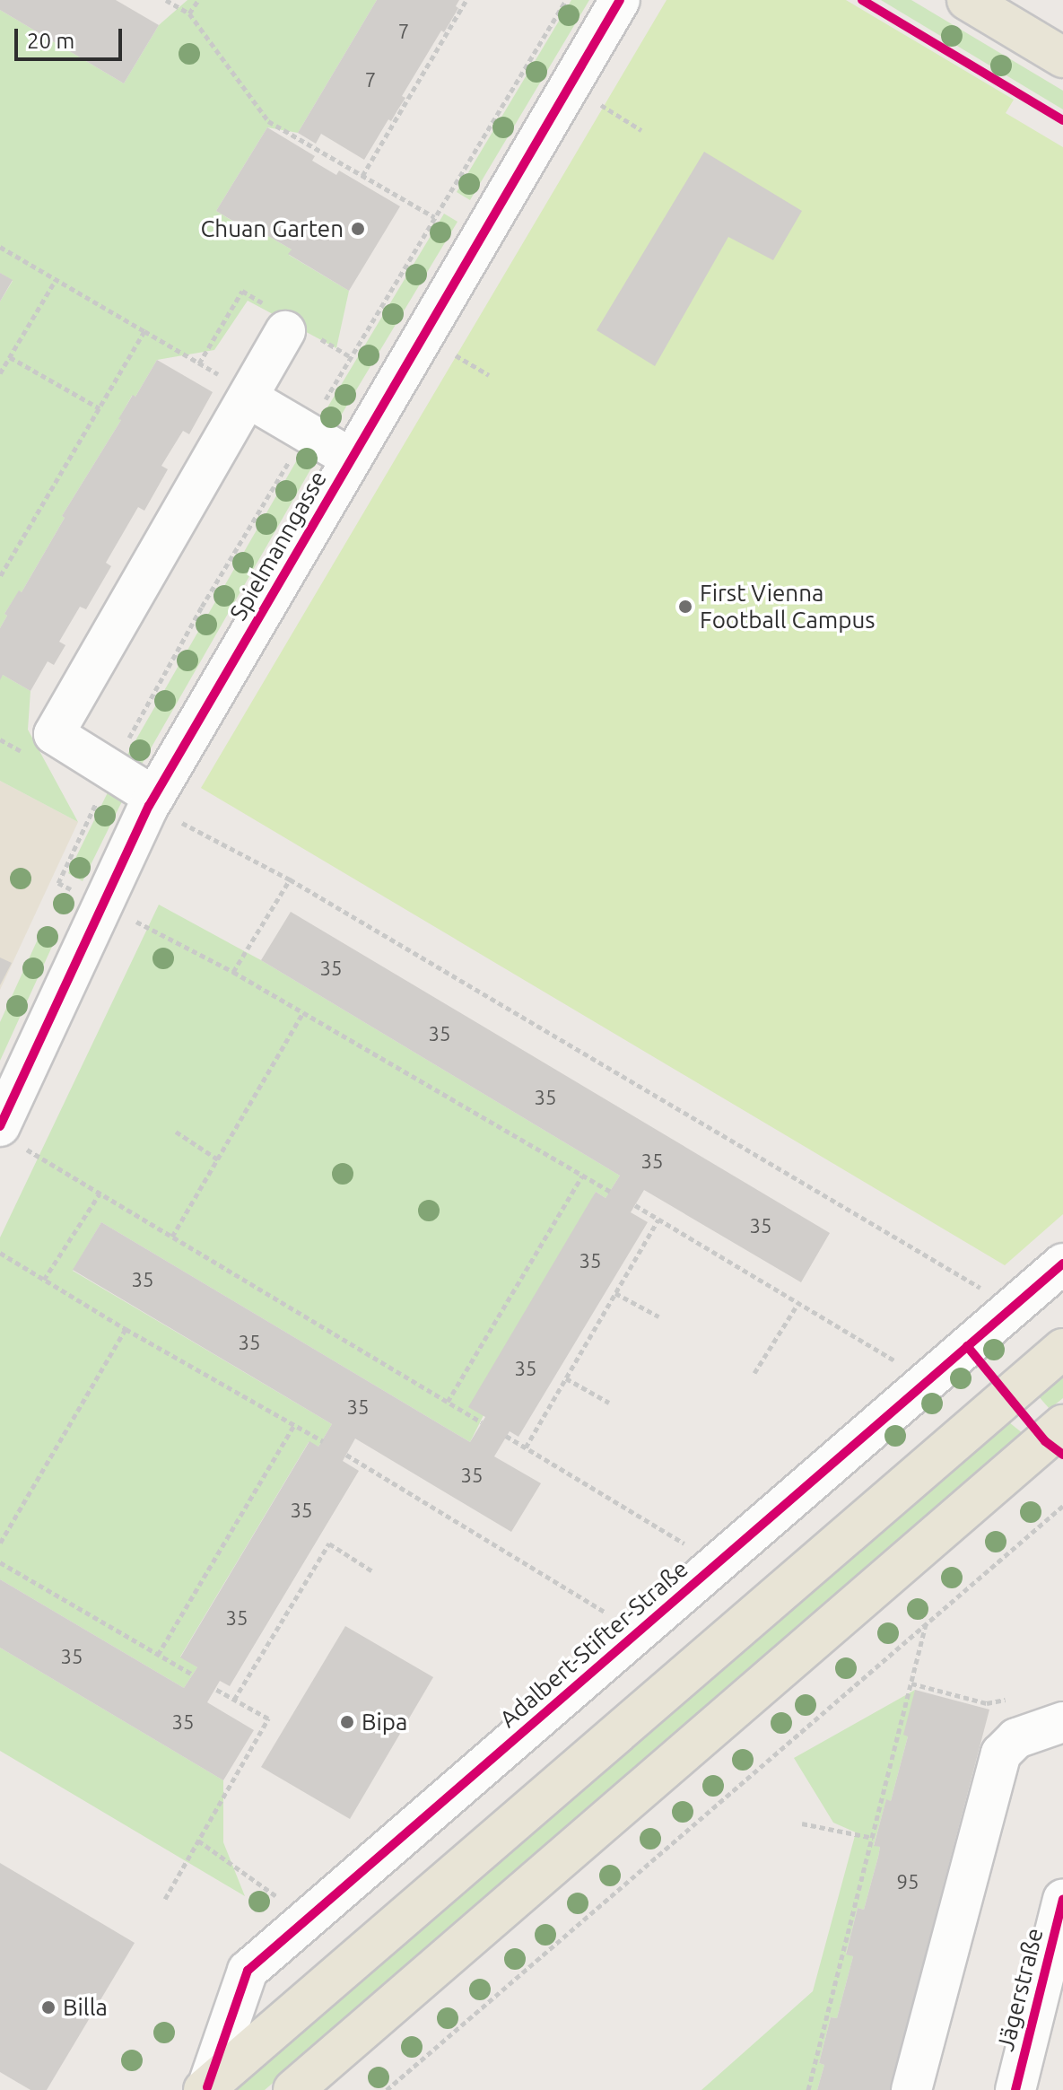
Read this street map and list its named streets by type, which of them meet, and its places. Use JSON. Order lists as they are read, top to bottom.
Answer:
{
  "streets": {
    "main road": ["Adalbert-Stifter-Straße"],
    "street": ["Spielmanngasse", "Jägerstraße"]
  },
  "places": [
    "Chuan Garten",
    "First Vienna Football Campus",
    "Bipa",
    "Billa"
  ],
  "house_numbers": [
    "7",
    "7",
    "35",
    "35",
    "35",
    "35",
    "35",
    "35",
    "35",
    "35",
    "35",
    "35",
    "35",
    "35",
    "35",
    "35",
    "35",
    "95"
  ],
  "scale_bar": "20 m"
}
